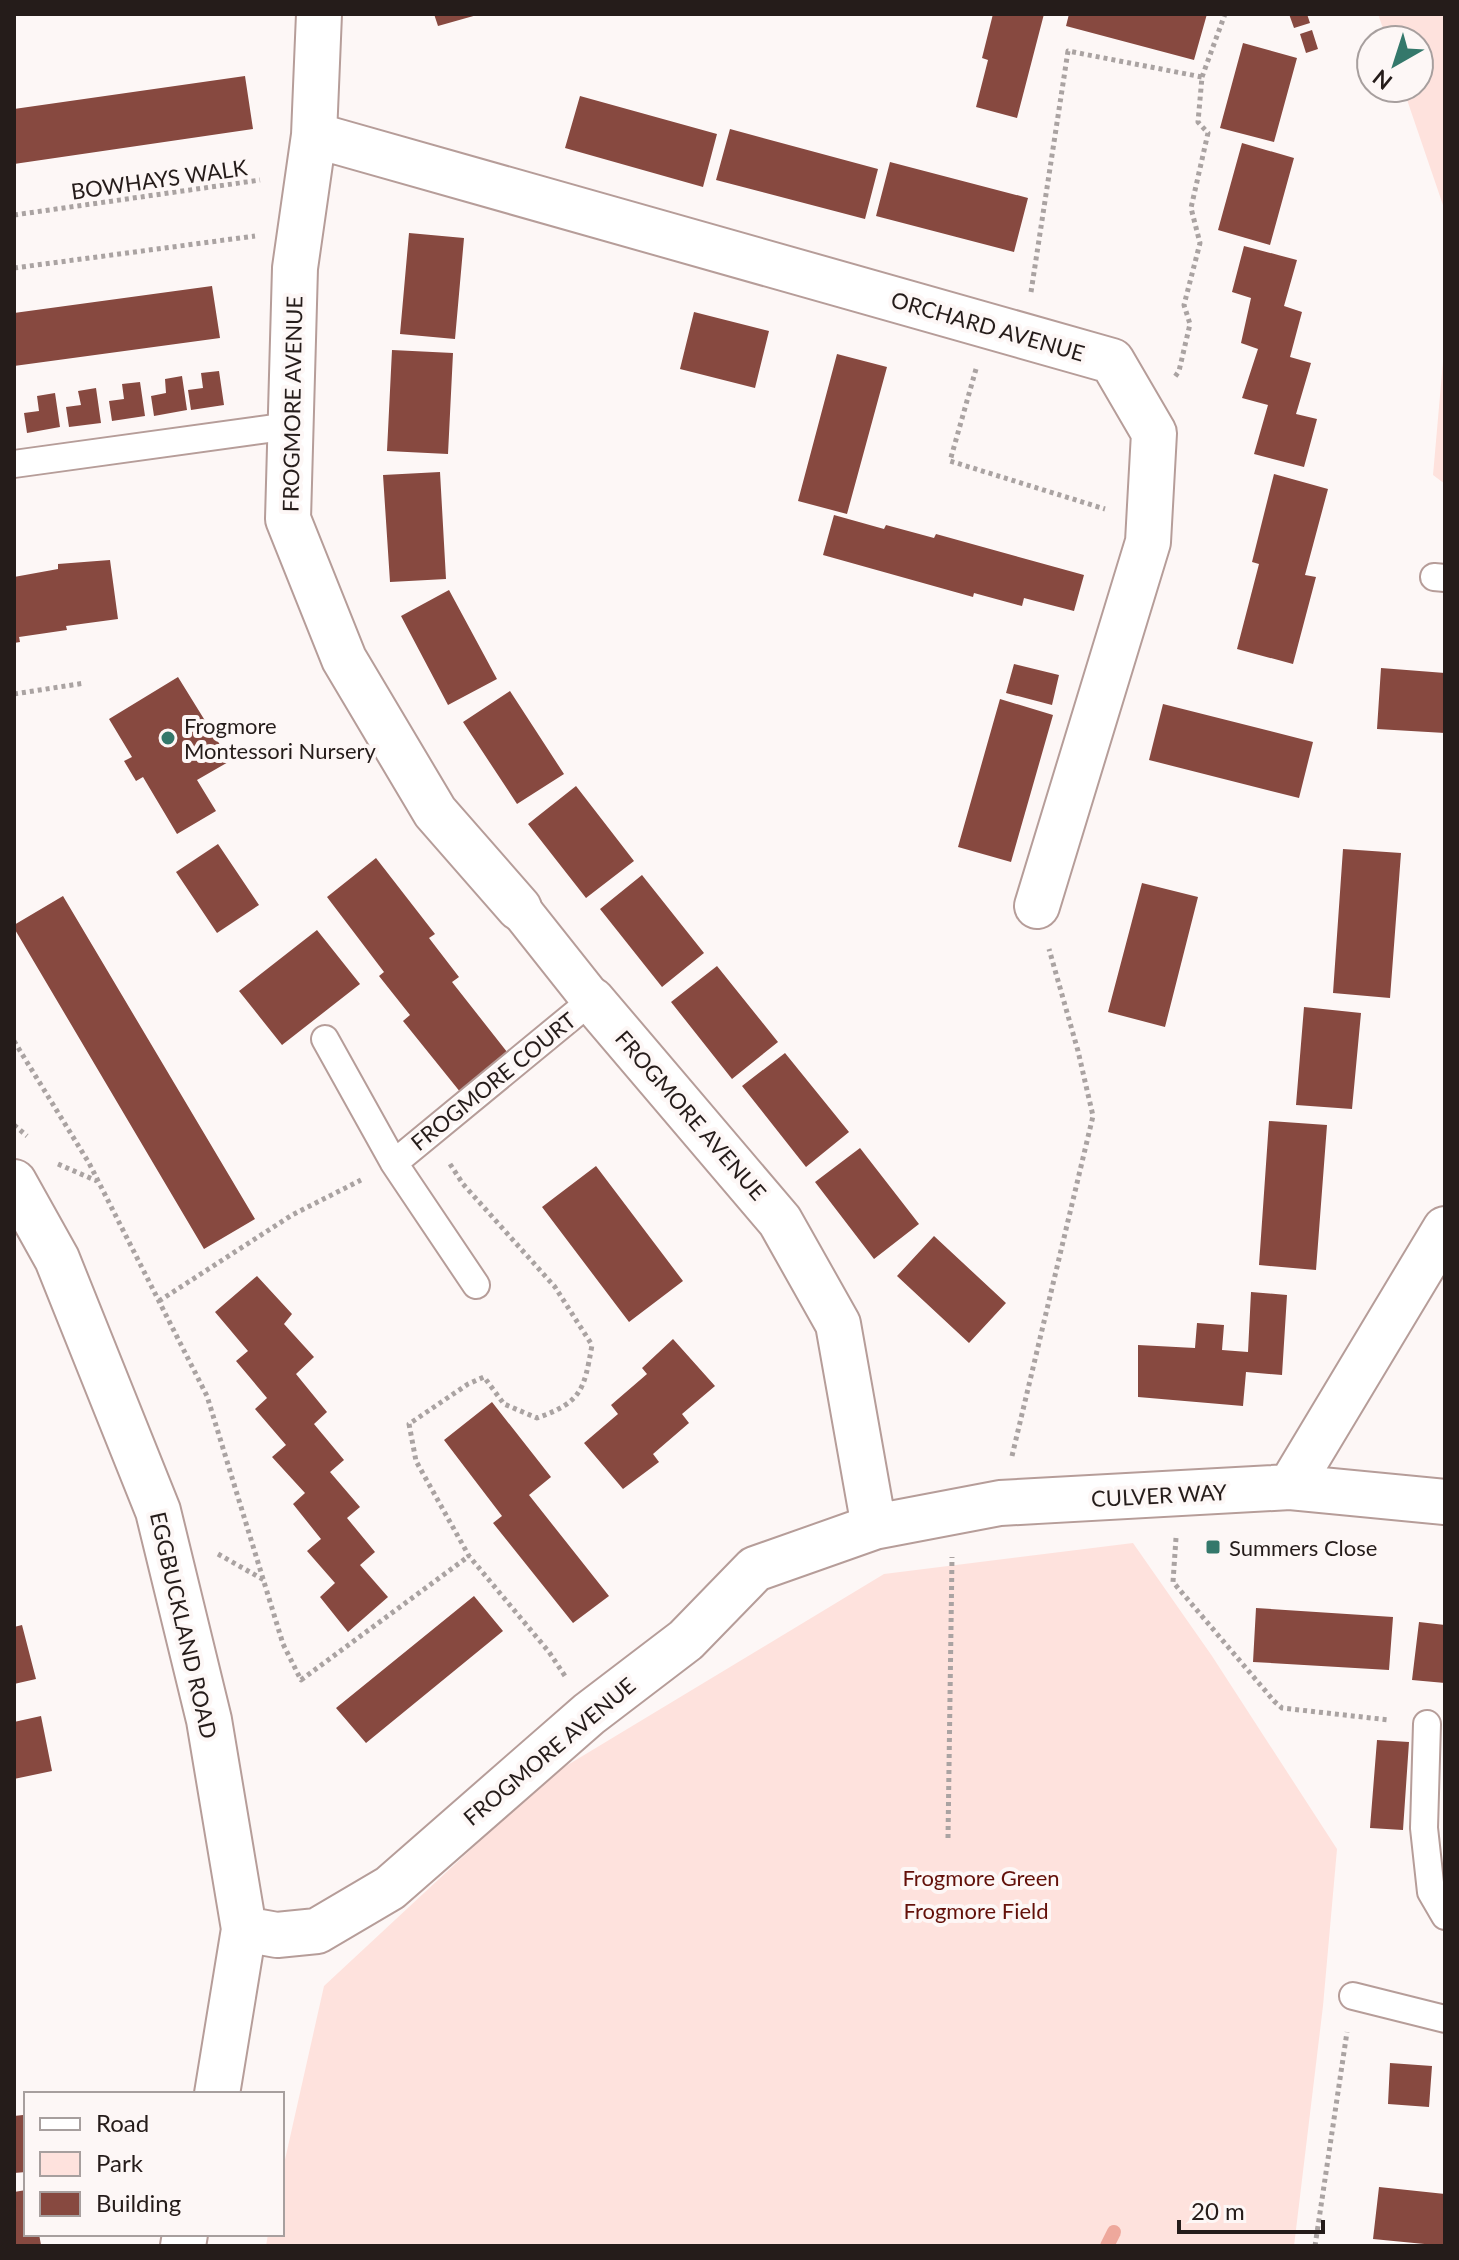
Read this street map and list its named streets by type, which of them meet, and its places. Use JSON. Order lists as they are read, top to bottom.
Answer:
{
  "streets": {
    "street": [
      "ORCHARD AVENUE",
      "FROGMORE AVENUE",
      "CULVER WAY",
      "EGGBUCKLAND ROAD"
    ],
    "lane": ["FROGMORE COURT"],
    "path": ["BOWHAYS WALK"]
  },
  "crossings": [
    ["BOWHAYS WALK", "ORCHARD AVENUE"],
    ["BOWHAYS WALK", "FROGMORE AVENUE"],
    ["ORCHARD AVENUE", "FROGMORE AVENUE"],
    ["FROGMORE AVENUE", "FROGMORE COURT"],
    ["FROGMORE AVENUE", "CULVER WAY"],
    ["FROGMORE AVENUE", "EGGBUCKLAND ROAD"]
  ],
  "parks": ["Frogmore Green", "Frogmore Field"],
  "places": {
    "other": ["Frogmore Montessori Nursery"],
    "transit": ["Summers Close"]
  },
  "legend": ["Road", "Park", "Building"],
  "scale_bar": "20 m",
  "north": "bottom left"
}
